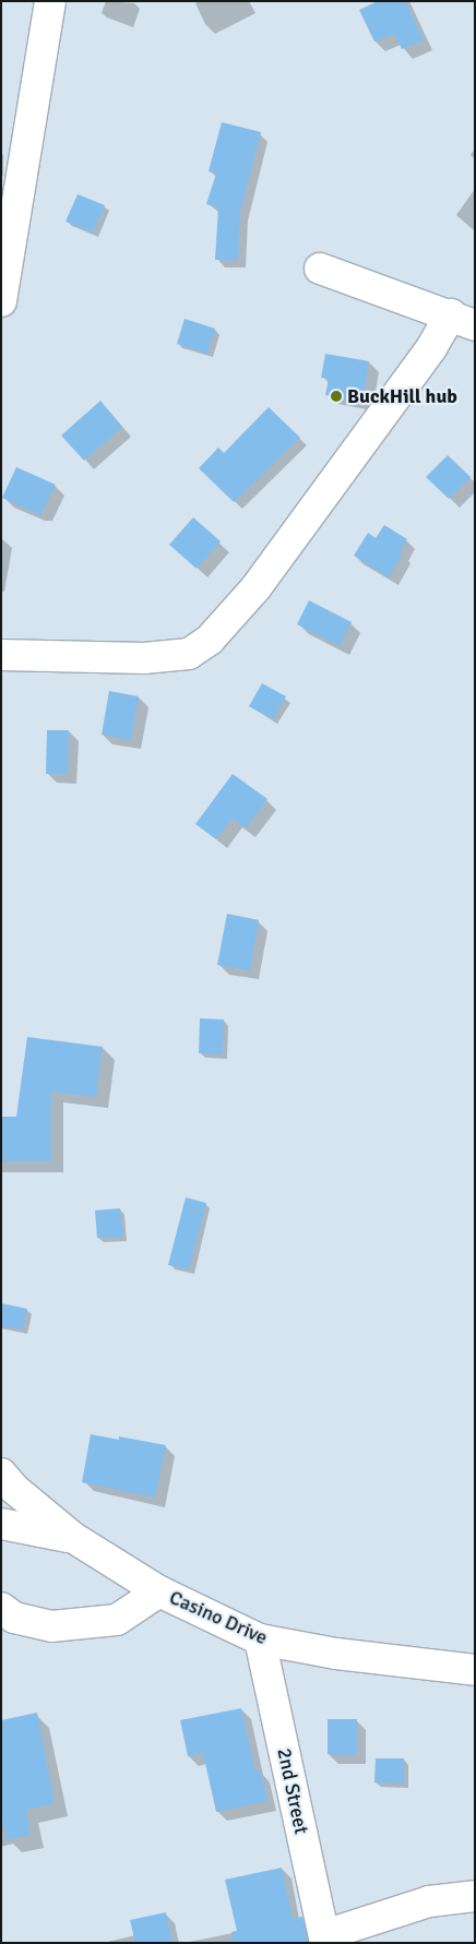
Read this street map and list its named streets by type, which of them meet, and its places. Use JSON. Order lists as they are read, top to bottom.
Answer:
{
  "streets": {
    "street": ["Casino Drive", "2nd Street"]
  },
  "crossings": [
    ["Casino Drive", "2nd Street"]
  ],
  "places": ["BuckHill hub"]
}
